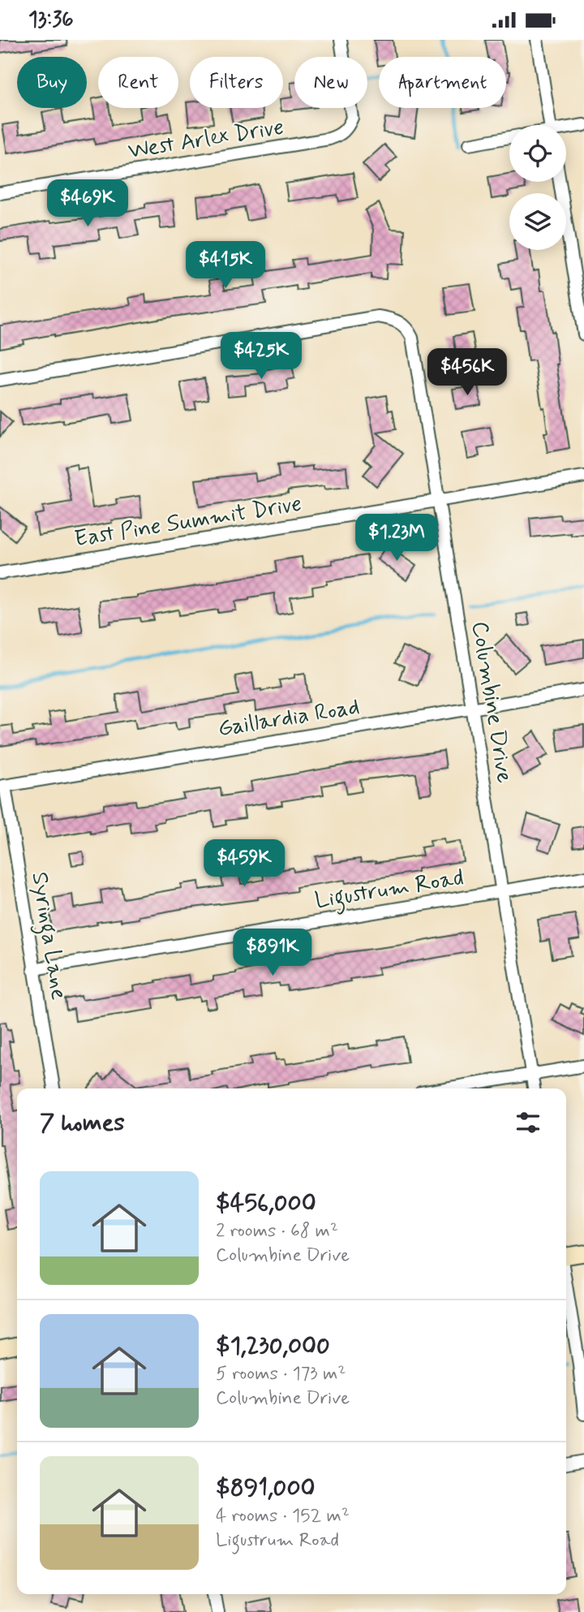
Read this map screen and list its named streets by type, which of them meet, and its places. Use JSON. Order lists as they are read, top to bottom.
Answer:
{
  "streets": {
    "street": [
      "West Arlex Drive",
      "East Pine Summit Drive",
      "Columbine Drive",
      "Gaillardia Road",
      "Ligustrum Road",
      "Syringa Lane"
    ]
  },
  "crossings": [
    ["East Pine Summit Drive", "Columbine Drive"],
    ["Columbine Drive", "Gaillardia Road"],
    ["Columbine Drive", "Ligustrum Road"],
    ["Gaillardia Road", "Syringa Lane"],
    ["Ligustrum Road", "Syringa Lane"]
  ],
  "page": {
    "status": "13:36",
    "chip": [
      "Buy",
      "Rent",
      "Filters",
      "New",
      "Apartment"
    ],
    "price": [
      "$469K",
      "$415K",
      "$425K",
      "$456K",
      "$1.23M",
      "$459K",
      "$891K"
    ],
    "heading": "7 homes",
    "list": [
      {
        "name": "$456,000",
        "note": "2 rooms · 68 m² · Columbine Drive"
      },
      {
        "name": "$1,230,000",
        "note": "5 rooms · 173 m² · Columbine Drive"
      },
      {
        "name": "$891,000",
        "note": "4 rooms · 152 m² · Ligustrum Road"
      }
    ]
  }
}
